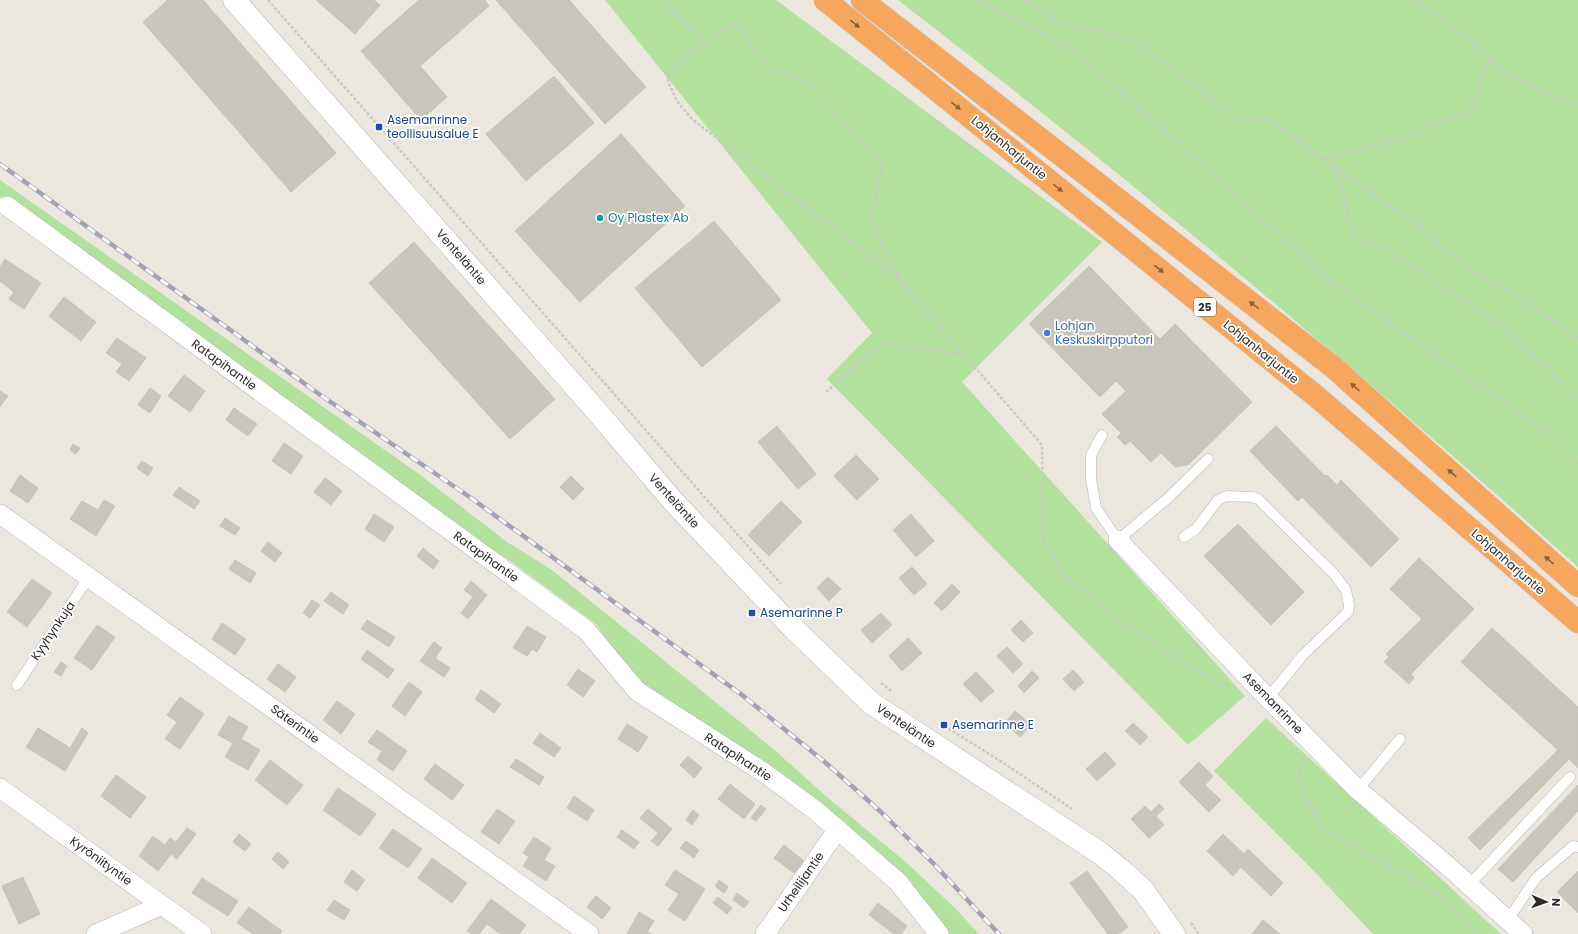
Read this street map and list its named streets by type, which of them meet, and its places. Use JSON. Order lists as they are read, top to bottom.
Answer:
{
  "streets": {
    "highway": ["Lohjanharjuntie", "25"],
    "street": [
      "Venteläntie",
      "Ratapihantie",
      "Asemanrinne",
      "Säterintie",
      "Kyröniityntie",
      "Urheilijantie"
    ],
    "lane": ["Kyyhynkuja"]
  },
  "crossings": [
    ["Ratapihantie", "Urheilijantie"],
    ["Kyyhynkuja", "Säterintie"]
  ],
  "places": {
    "transit": ["Asemanrinne teollisuusalue E", "Asemarinne P", "Asemarinne E"],
    "other": ["Oy Plastex Ab", "Lohjan Keskuskirpputori"]
  },
  "north": "right"
}
